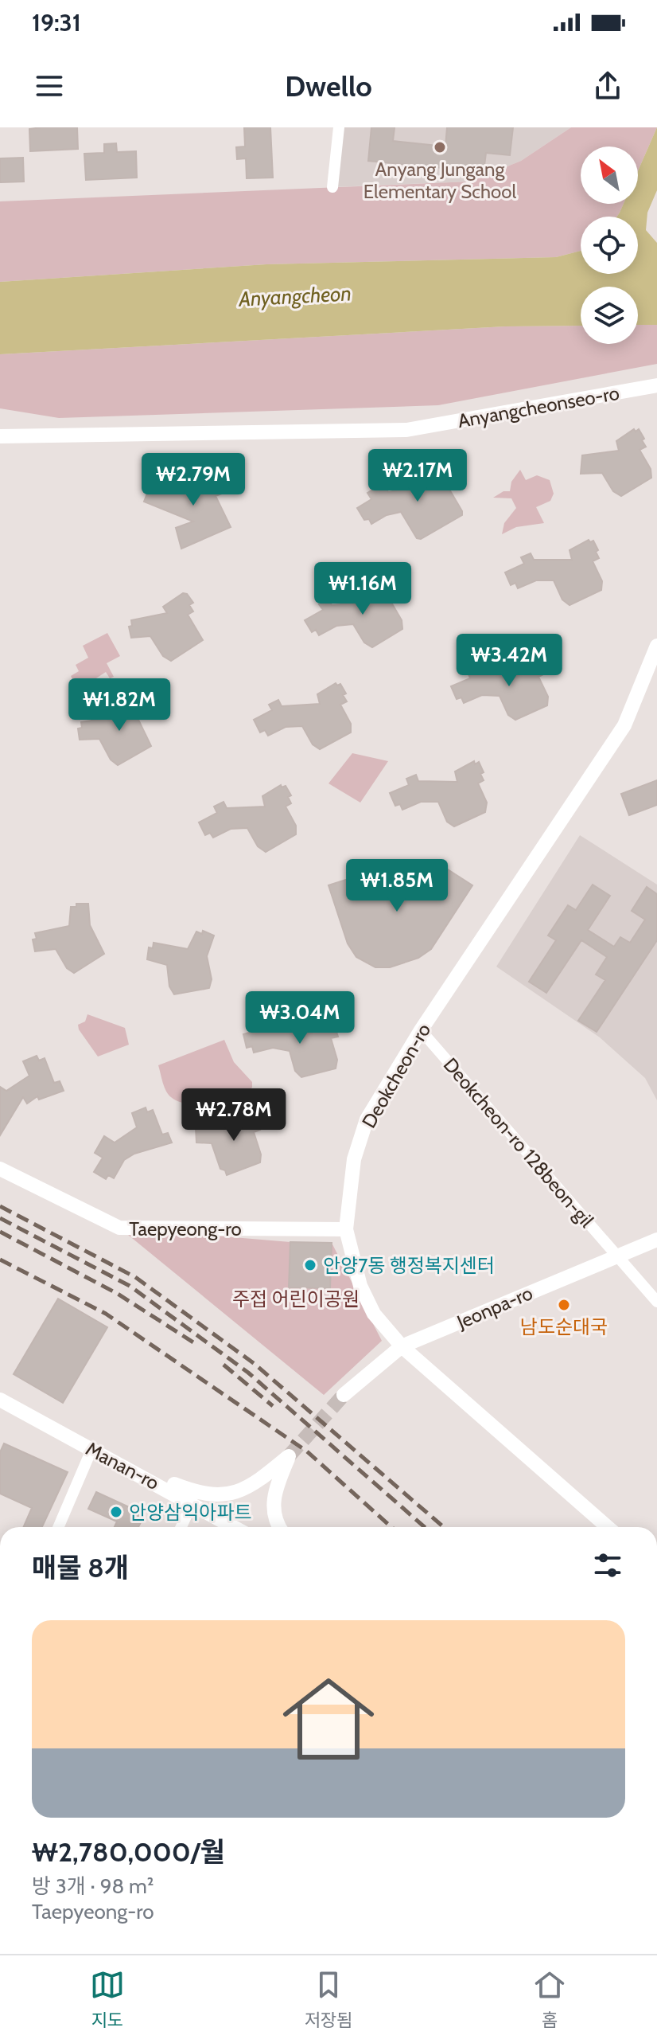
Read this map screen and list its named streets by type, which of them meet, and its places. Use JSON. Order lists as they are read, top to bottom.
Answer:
{
  "streets": {
    "street": [
      "Anyangcheonseo-ro",
      "Deokcheon-ro",
      "Deokcheon-ro 128beon-gil",
      "Taepyeong-ro",
      "Jeonpa-ro",
      "Manan-ro"
    ]
  },
  "crossings": [
    ["Deokcheon-ro", "Deokcheon-ro 128beon-gil"],
    ["Deokcheon-ro", "Taepyeong-ro"],
    ["Deokcheon-ro", "Jeonpa-ro"],
    ["Deokcheon-ro 128beon-gil", "Jeonpa-ro"]
  ],
  "water": ["Anyangcheon"],
  "parks": ["주접 어린이공원"],
  "places": [
    "Anyang Jungang Elementary School",
    "안양7동 행정복지센터",
    "남도순대국",
    "안양삼익아파트"
  ],
  "north": "top left",
  "page": {
    "status": "19:31",
    "header": "Dwello",
    "price": [
      "₩2.17M",
      "₩2.79M",
      "₩1.16M",
      "₩3.42M",
      "₩1.82M",
      "₩1.85M",
      "₩3.04M",
      "₩2.78M"
    ],
    "heading": "매물 8개",
    "list": [
      {
        "name": "₩2,780,000/월",
        "note": "방 3개 · 98 m² · Taepyeong-ro"
      }
    ],
    "tabs": ["지도", "저장됨", "홈"]
  }
}
